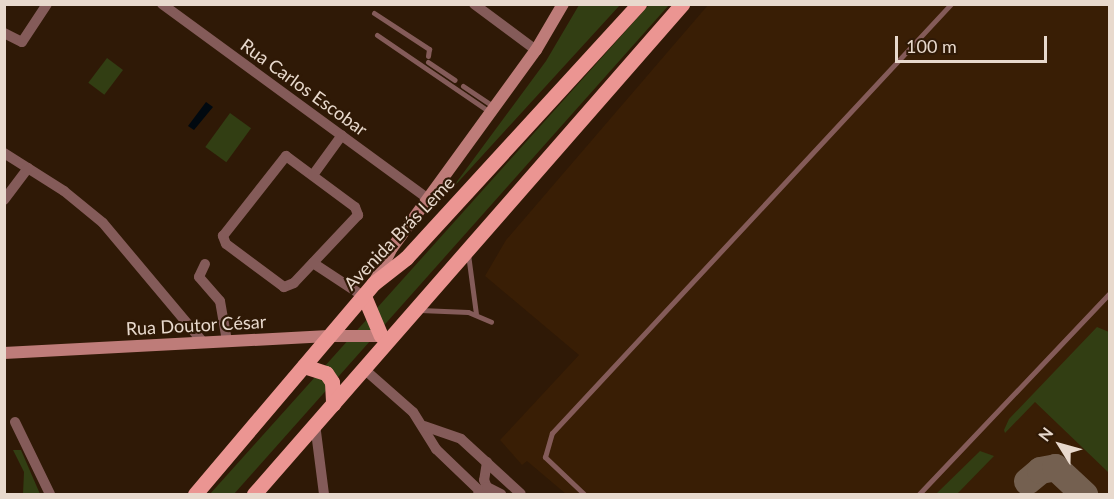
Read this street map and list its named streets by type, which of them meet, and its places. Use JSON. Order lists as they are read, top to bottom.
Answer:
{
  "streets": {
    "main road": ["Avenida Brás Leme"],
    "street": ["Rua Carlos Escobar", "Rua Doutor César"]
  },
  "crossings": [
    ["Avenida Brás Leme", "Rua Doutor César"]
  ],
  "scale_bar": "100 m",
  "north": "top left"
}
